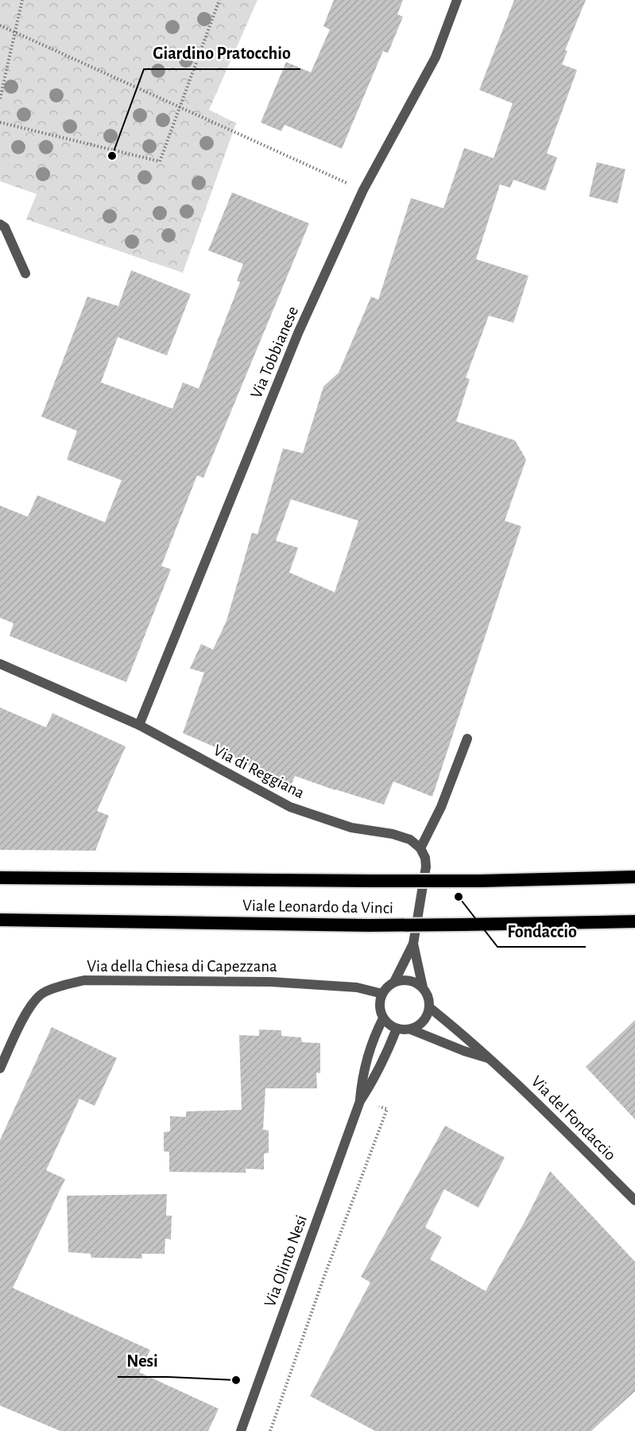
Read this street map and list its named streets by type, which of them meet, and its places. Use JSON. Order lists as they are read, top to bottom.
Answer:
{
  "streets": {
    "highway": ["Viale Leonardo da Vinci"],
    "street": [
      "Via Tobbianese",
      "Via di Reggiana",
      "Via della Chiesa di Capezzana",
      "Via del Fondaccio",
      "Via Olinto Nesi"
    ]
  },
  "crossings": [
    ["Via Tobbianese", "Via di Reggiana"],
    ["Via della Chiesa di Capezzana", "Via del Fondaccio"],
    ["Via della Chiesa di Capezzana", "Via Olinto Nesi"],
    ["Via del Fondaccio", "Via Olinto Nesi"]
  ],
  "places": ["Giardino Pratocchio", "Fondaccio", "Nesi"]
}
